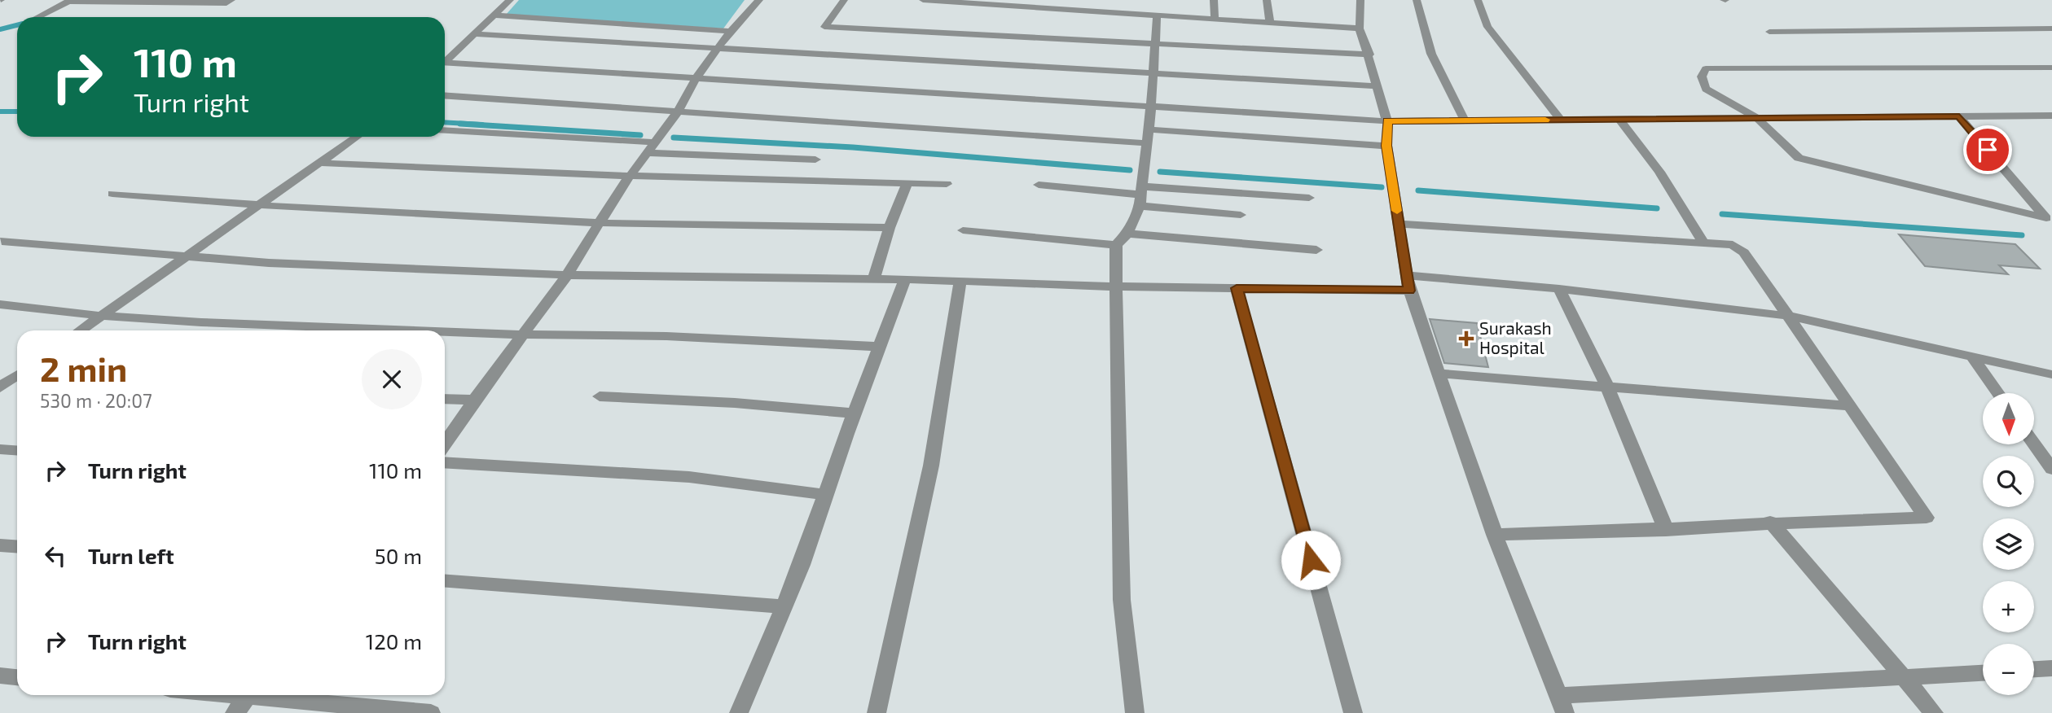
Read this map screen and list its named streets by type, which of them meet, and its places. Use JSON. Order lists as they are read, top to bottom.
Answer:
{
  "places": {
    "health": ["Surakash Hospital"]
  },
  "north": "bottom",
  "page": {
    "turn": ["110 m", "Turn right"],
    "heading": ["2 min", "530 m · 20:07"],
    "map_buttons": ["+", "−"],
    "list": [
      {
        "name": "Turn right",
        "value": "110 m"
      },
      {
        "name": "Turn left",
        "value": "50 m"
      },
      {
        "name": "Turn right",
        "value": "120 m"
      }
    ]
  }
}
